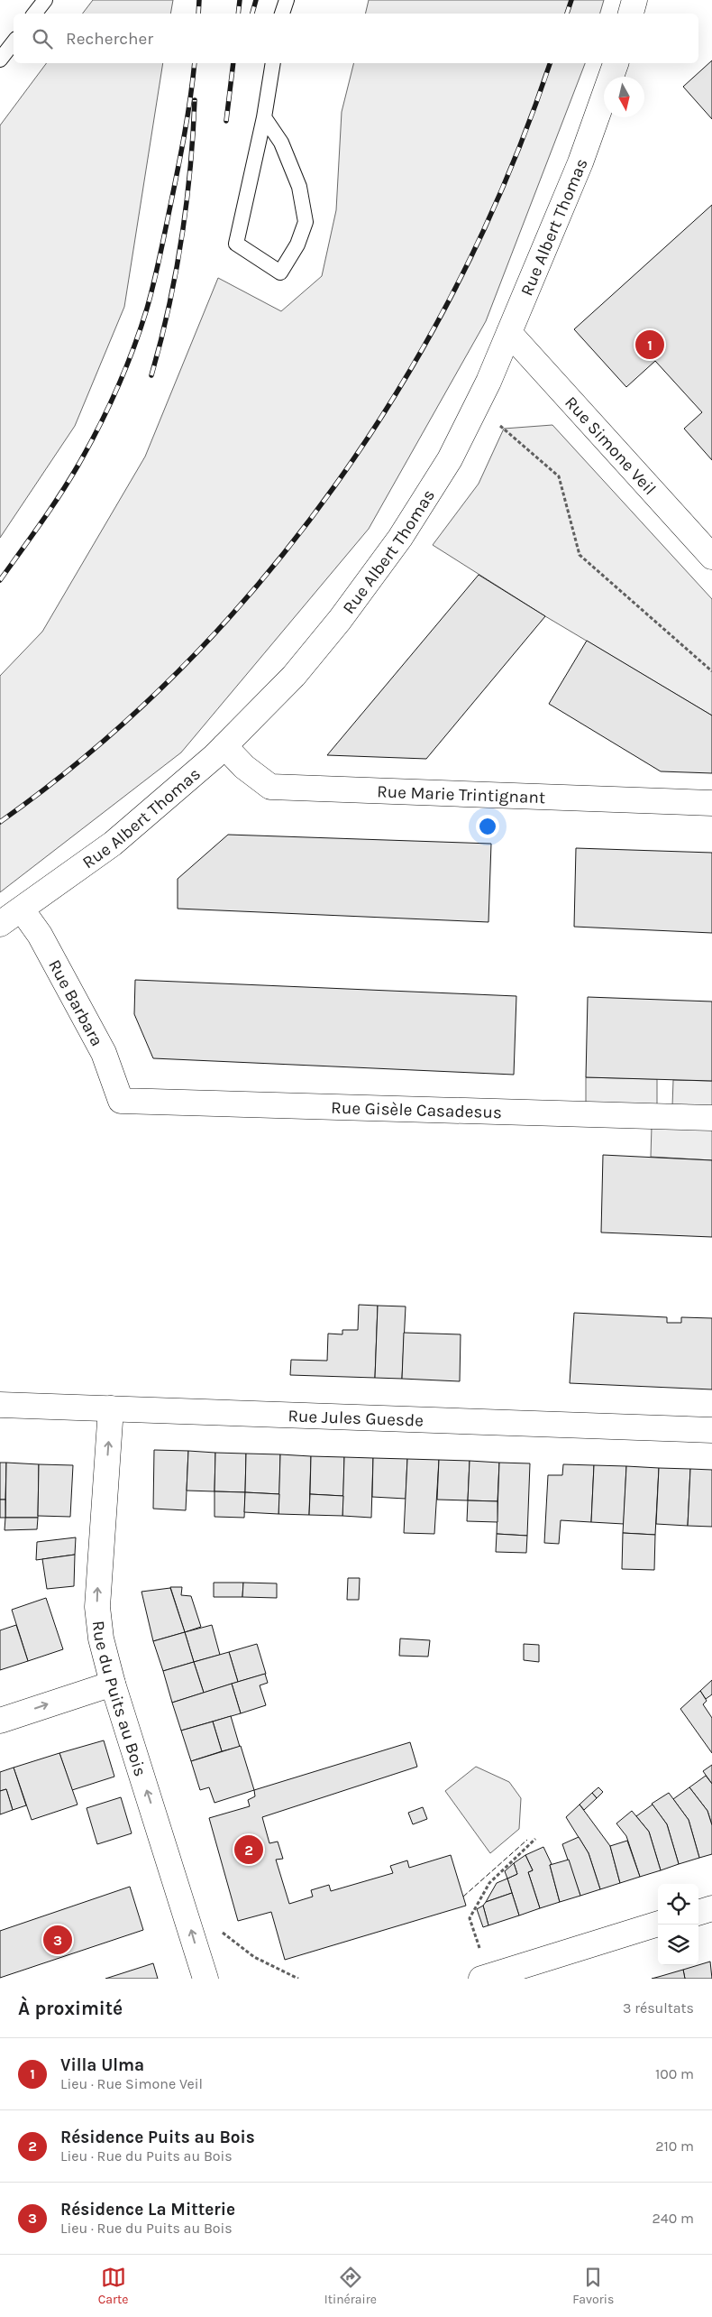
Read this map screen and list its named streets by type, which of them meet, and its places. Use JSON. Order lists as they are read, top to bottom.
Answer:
{
  "streets": {
    "street": [
      "Rue Albert Thomas",
      "Rue Simone Veil",
      "Rue Marie Trintignant",
      "Rue Barbara",
      "Rue Gisèle Casadesus",
      "Rue Jules Guesde",
      "Rue du Puits au Bois"
    ]
  },
  "crossings": [
    ["Rue Albert Thomas", "Rue Simone Veil"],
    ["Rue Albert Thomas", "Rue Marie Trintignant"],
    ["Rue Albert Thomas", "Rue Barbara"],
    ["Rue Barbara", "Rue Gisèle Casadesus"],
    ["Rue Jules Guesde", "Rue du Puits au Bois"]
  ],
  "one_way": ["Rue du Puits au Bois"],
  "north": "bottom",
  "page": {
    "search": "Rechercher",
    "pins": ["1", "2", "3"],
    "heading": ["À proximité", "3 résultats"],
    "list": [
      {
        "mark": "1",
        "name": "Villa Ulma",
        "note": "Lieu · Rue Simone Veil",
        "value": "100 m"
      },
      {
        "mark": "2",
        "name": "Résidence Puits au Bois",
        "note": "Lieu · Rue du Puits au Bois",
        "value": "210 m"
      },
      {
        "mark": "3",
        "name": "Résidence La Mitterie",
        "note": "Lieu · Rue du Puits au Bois",
        "value": "240 m"
      }
    ],
    "nav": ["Carte", "Itinéraire", "Favoris"]
  }
}
